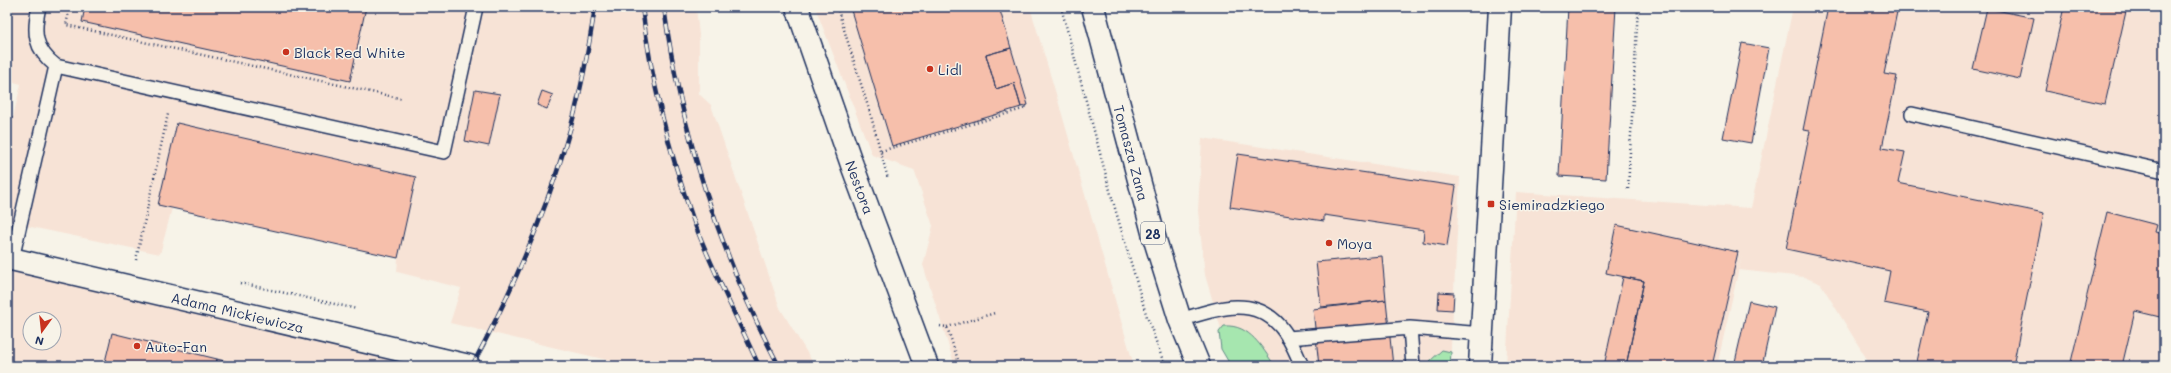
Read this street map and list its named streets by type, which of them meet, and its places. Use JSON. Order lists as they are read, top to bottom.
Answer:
{
  "streets": {
    "street": [
      "Tomasza Zana",
      "Nestora",
      "28",
      "Adama Mickiewicza"
    ]
  },
  "places": {
    "other": [
      "Black Red White",
      "Lidl",
      "Moya",
      "Auto-Fan"
    ],
    "transit": ["Siemiradzkiego"]
  },
  "north": "bottom"
}
